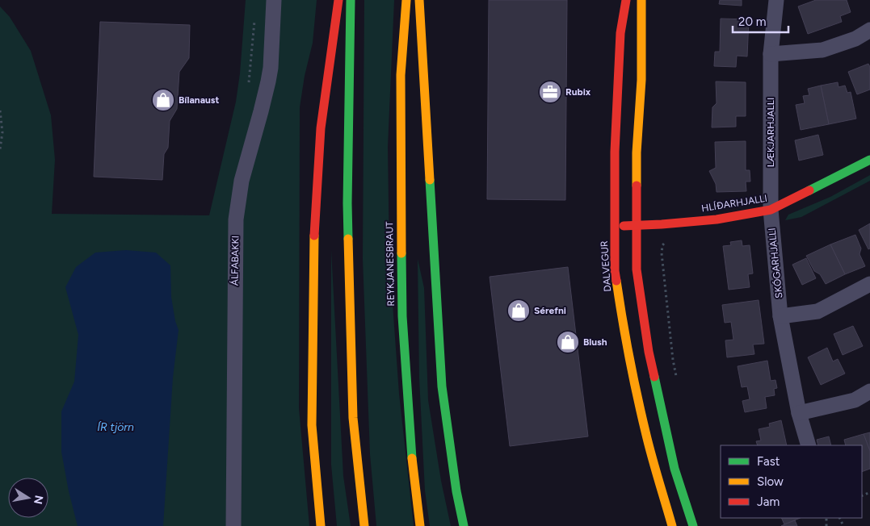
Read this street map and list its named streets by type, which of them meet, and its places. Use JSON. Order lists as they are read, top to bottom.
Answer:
{
  "streets": {
    "main road": ["HLÍÐARHJALLI", "REYKJANESBRAUT", "DALVEGUR"],
    "street": ["LÆKJARHJALLI", "ÁLFABAKKI", "SKÓGARHJALLI"]
  },
  "crossings": [
    ["LÆKJARHJALLI", "HLÍÐARHJALLI"],
    ["LÆKJARHJALLI", "SKÓGARHJALLI"],
    ["HLÍÐARHJALLI", "SKÓGARHJALLI"],
    ["HLÍÐARHJALLI", "DALVEGUR"]
  ],
  "water": ["ÍR tjörn"],
  "places": {
    "office": ["Rubix"],
    "shop": ["Bílanaust", "Sérefni", "Blush"]
  },
  "legend": ["Fast", "Slow", "Jam"],
  "scale_bar": "20 m",
  "north": "right"
}
